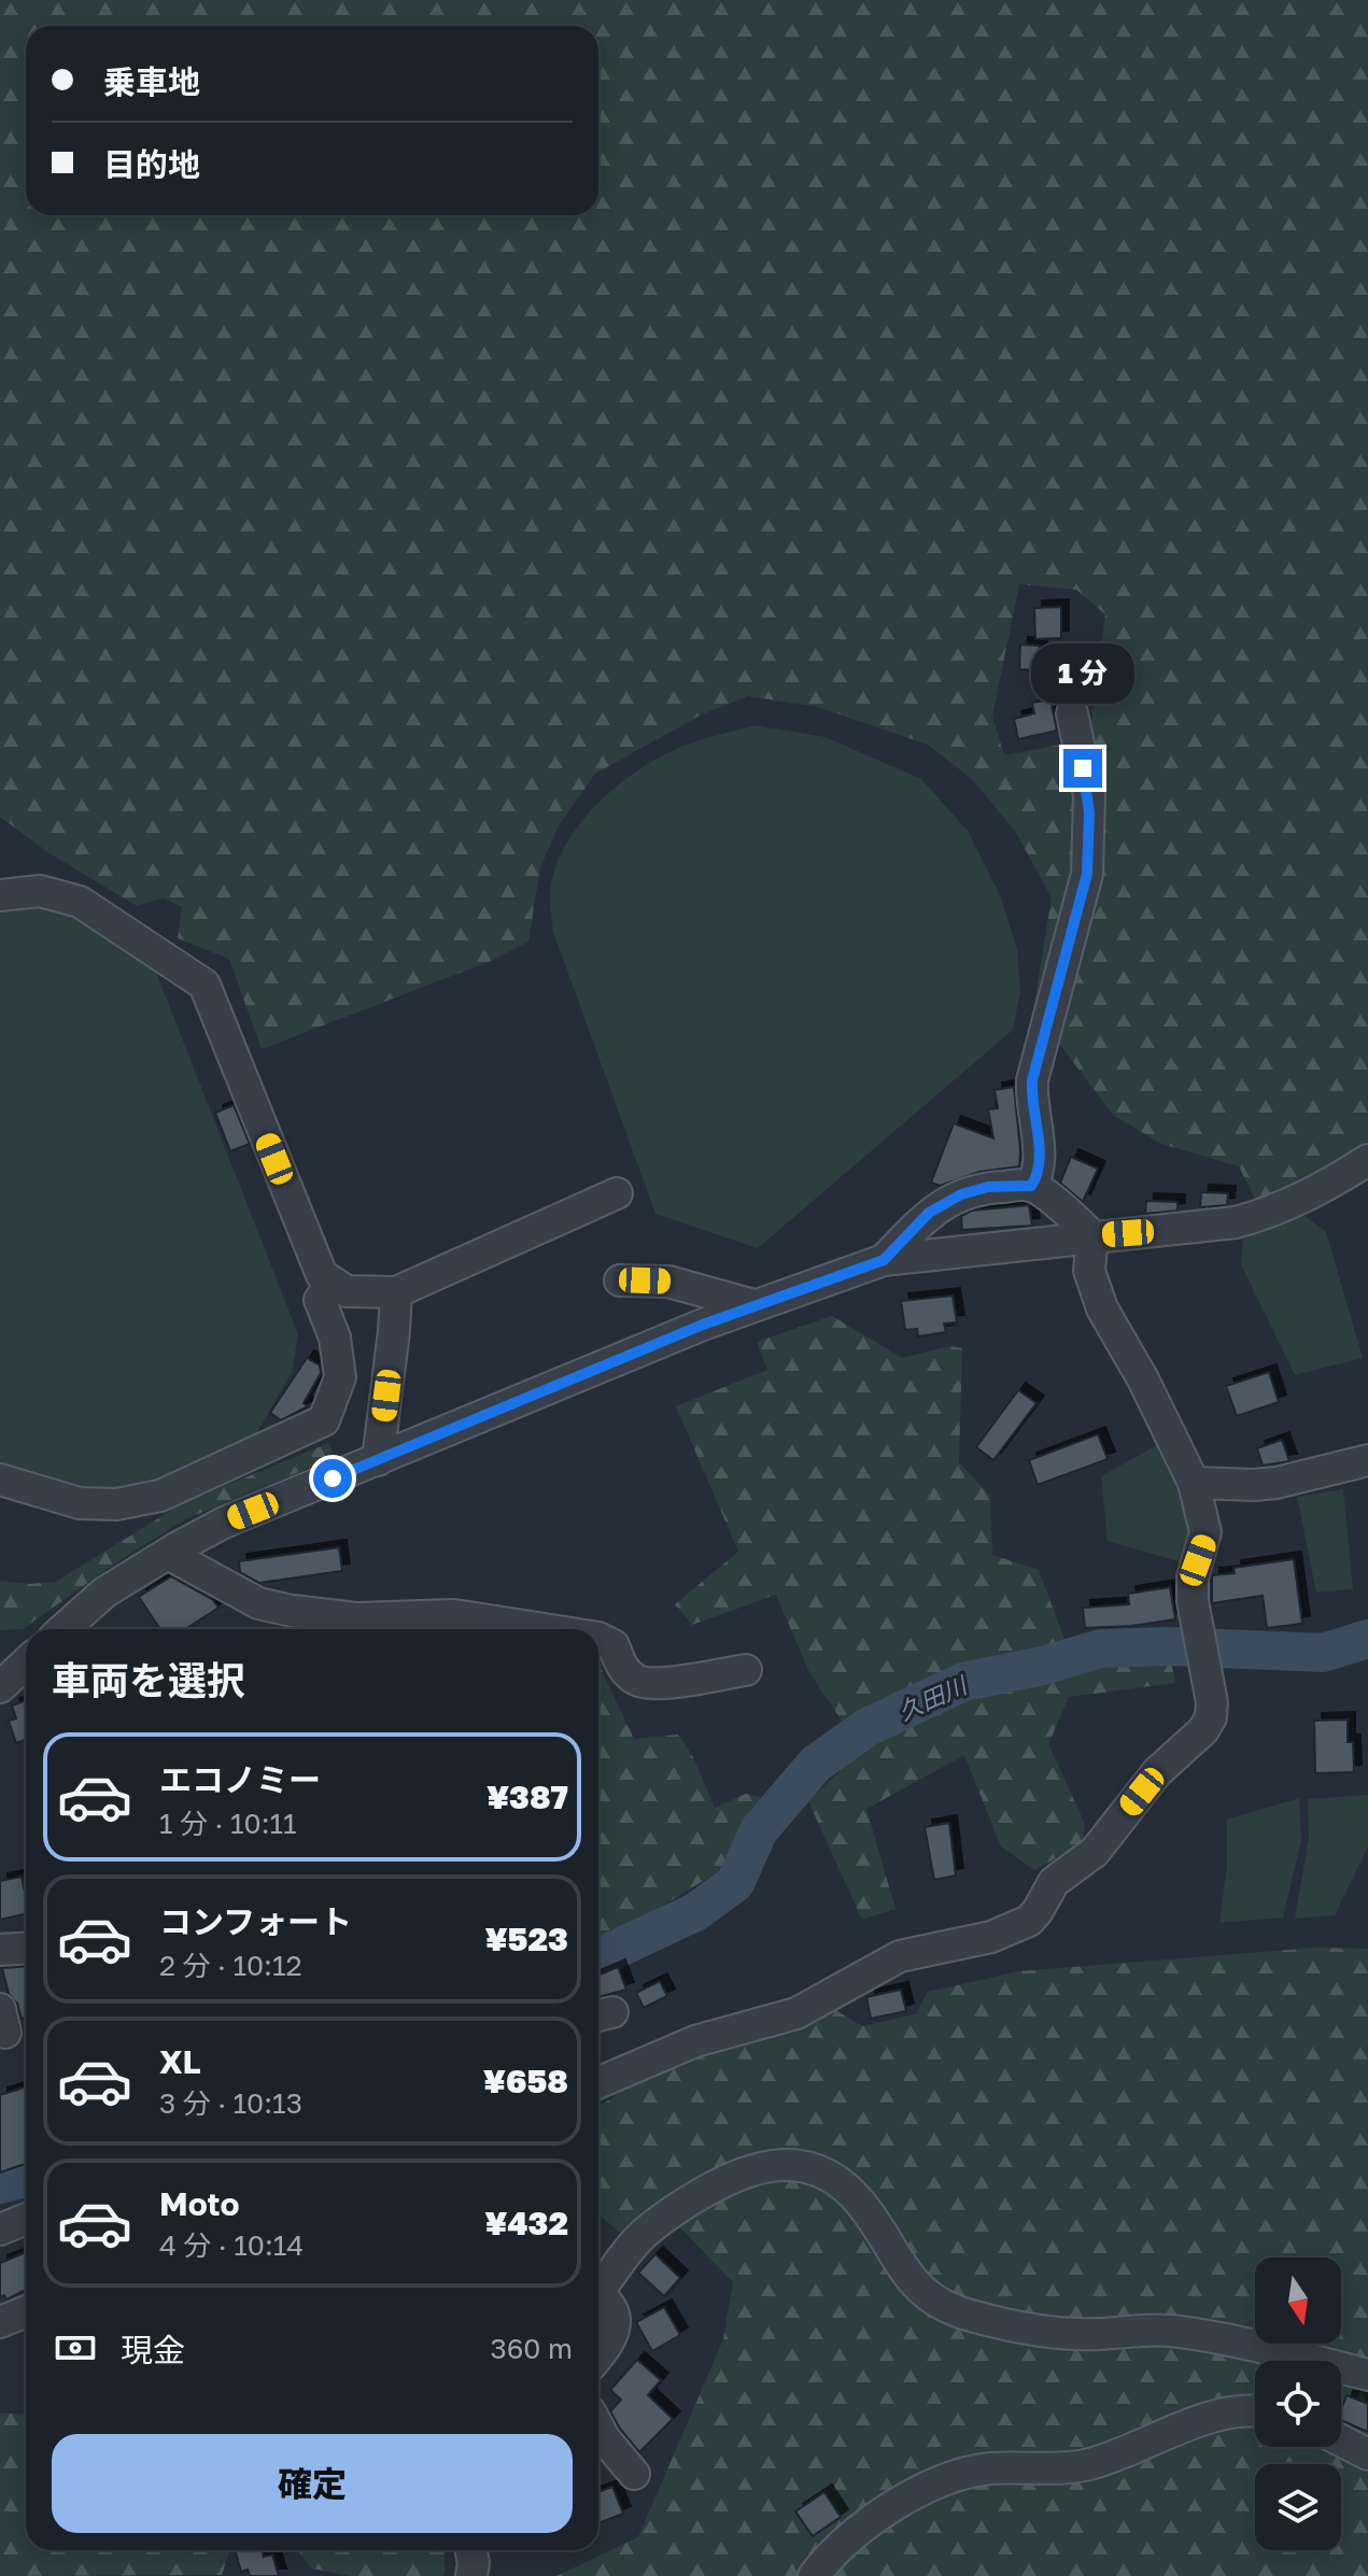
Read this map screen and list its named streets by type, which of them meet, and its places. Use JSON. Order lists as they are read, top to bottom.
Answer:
{
  "water": ["久田川"],
  "north": "bottom",
  "page": {
    "banner": ["乗車地", "目的地"],
    "bubble": "1 分",
    "heading": "車両を選択",
    "list": [
      {
        "name": "エコノミー",
        "note": "1 分 · 10:11",
        "value": "¥387"
      },
      {
        "name": "コンフォート",
        "note": "2 分 · 10:12",
        "value": "¥523"
      },
      {
        "name": "XL",
        "note": "3 分 · 10:13",
        "value": "¥658"
      },
      {
        "name": "Moto",
        "note": "4 分 · 10:14",
        "value": "¥432"
      }
    ],
    "pay": ["現金", "360 m"],
    "buttons": "確定"
  }
}
